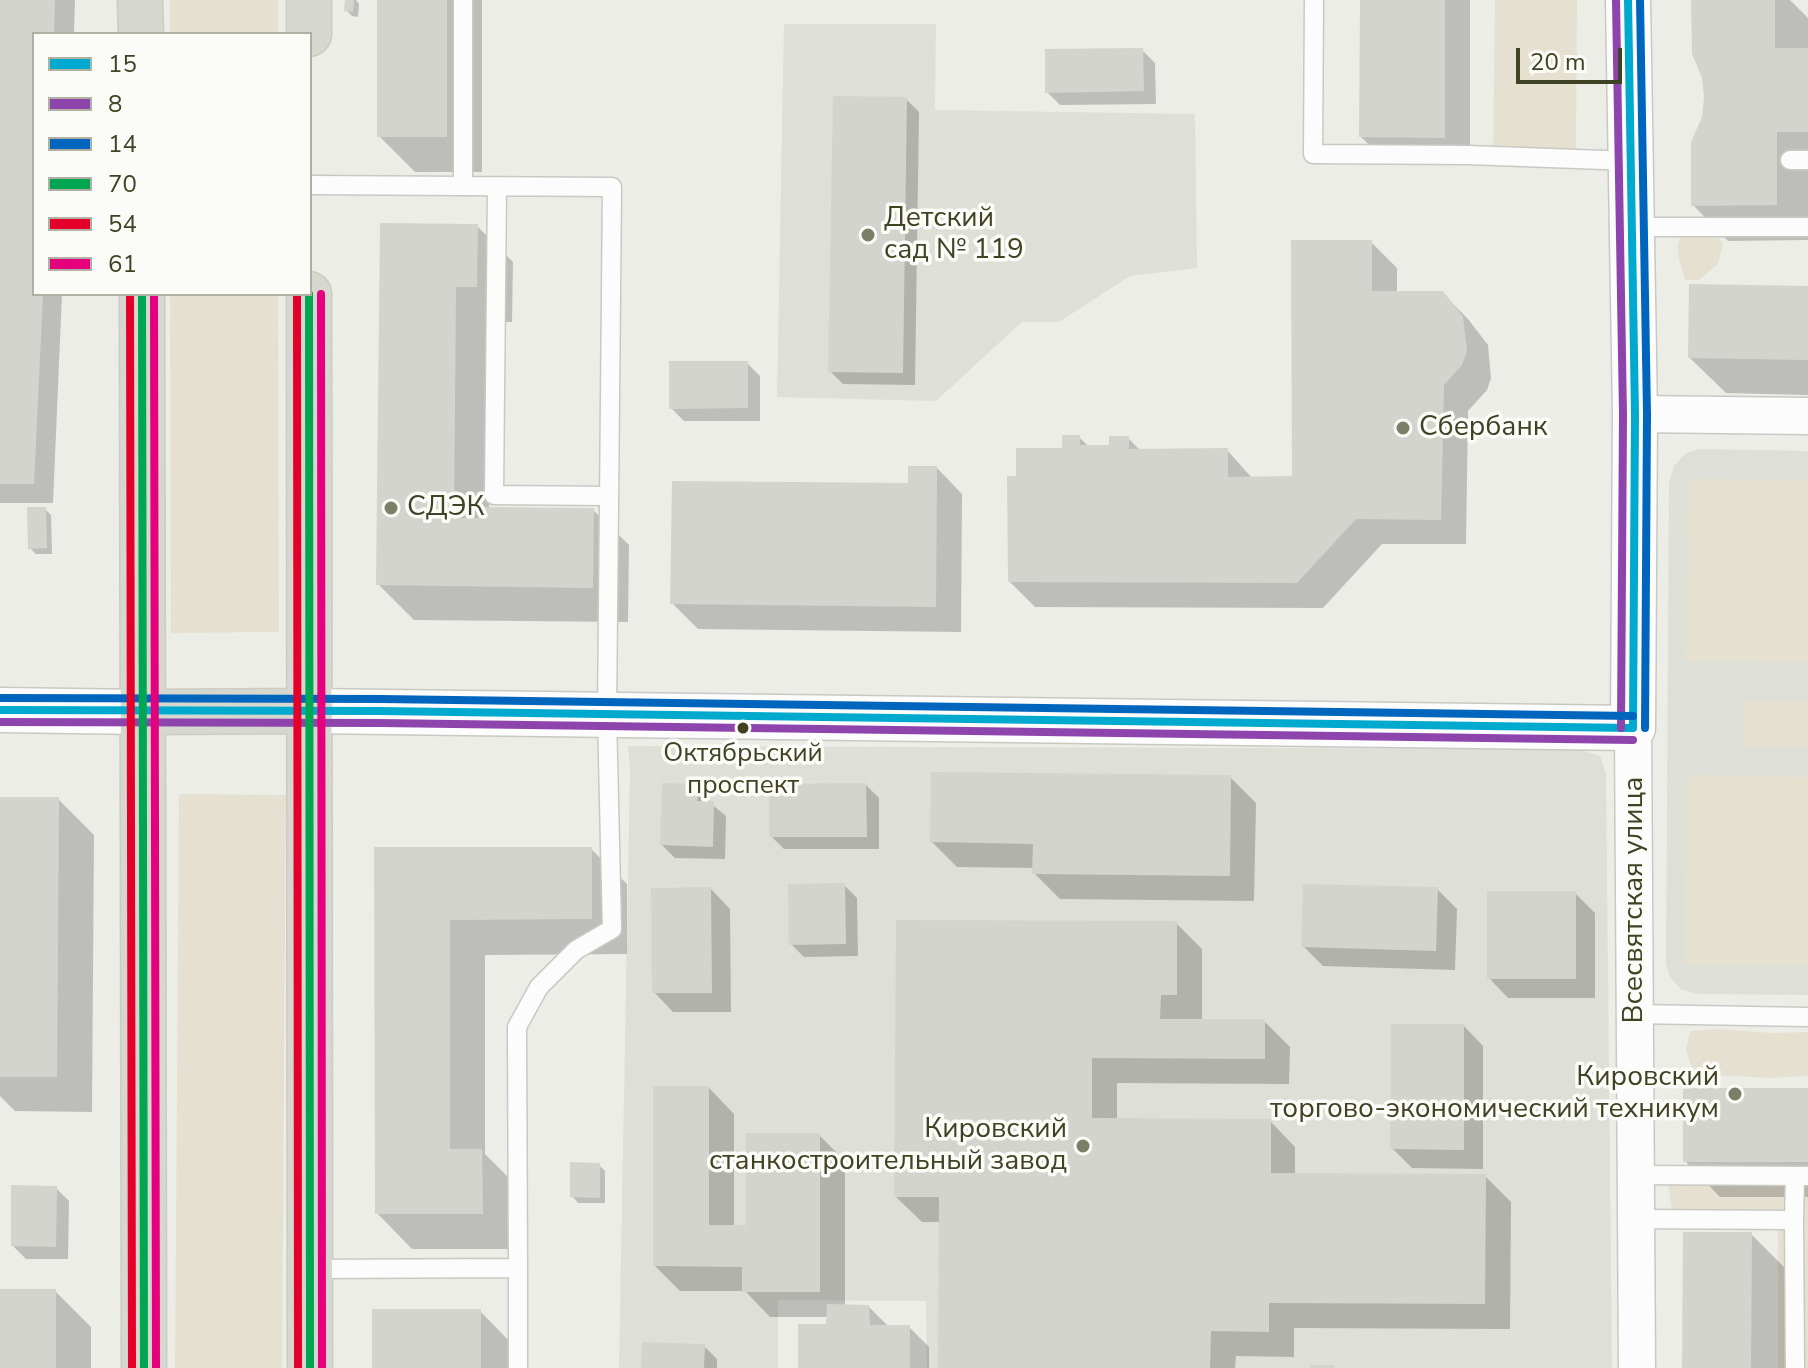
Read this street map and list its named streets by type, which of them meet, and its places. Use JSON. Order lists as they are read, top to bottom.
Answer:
{
  "streets": {
    "main road": ["Всесвятская улица"]
  },
  "places": [
    "Детский сад № 119",
    "Сбербанк",
    "СДЭК",
    "Октябрьский проспект",
    "Кировский торгово-экономический техникум",
    "Кировский станкостроительный завод"
  ],
  "lines": [
    "transit line 15",
    "transit line 8",
    "transit line 14",
    "transit line 61",
    "transit line 70",
    "transit line 54"
  ],
  "legend": [
    "15",
    "8",
    "14",
    "70",
    "54",
    "61"
  ],
  "scale_bar": "20 m"
}
